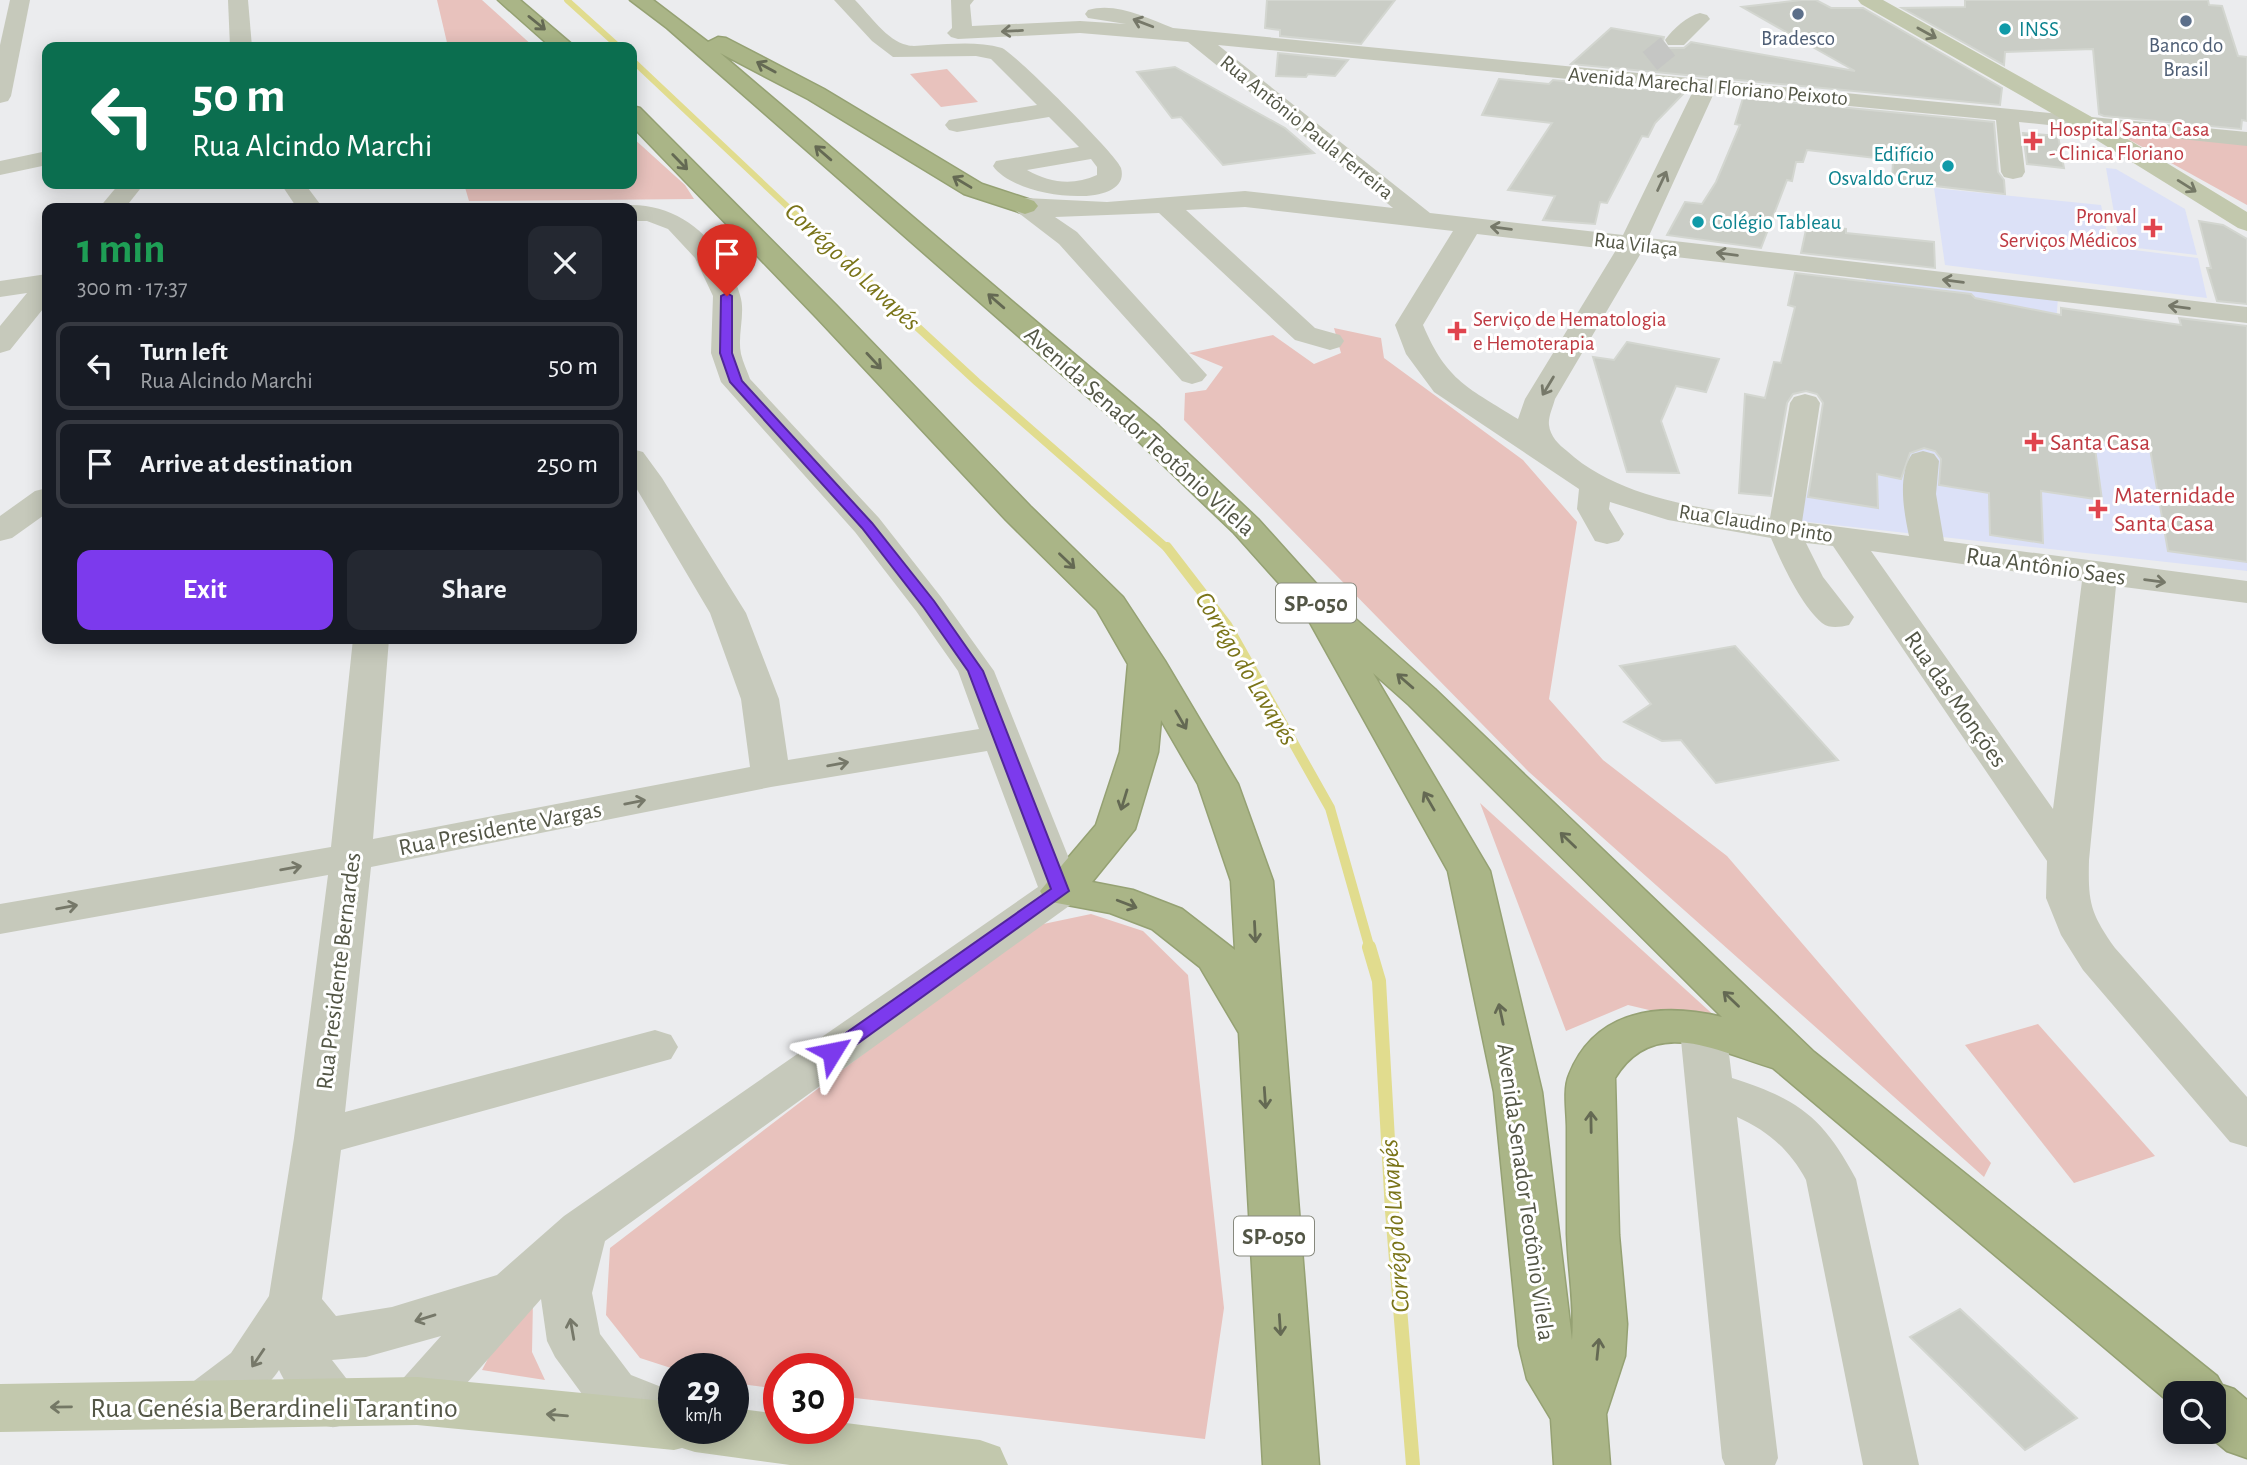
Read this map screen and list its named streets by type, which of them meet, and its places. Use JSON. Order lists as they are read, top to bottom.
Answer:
{
  "streets": {
    "highway": ["Avenida Senador Teotônio Vilela", "SP-050"],
    "main road": ["Rua Genésia Berardineli Tarantino"],
    "street": [
      "Avenida Marechal Floriano Peixoto",
      "Rua Antônio Paula Ferreira",
      "Rua Vilaça",
      "Rua Claudino Pinto",
      "Rua Antônio Saes",
      "Rua das Monções",
      "Rua Presidente Vargas",
      "Rua Presidente Bernardes"
    ]
  },
  "crossings": [
    ["Avenida Marechal Floriano Peixoto", "Rua Antônio Paula Ferreira"],
    ["Avenida Marechal Floriano Peixoto", "Rua Claudino Pinto"],
    ["Rua Antônio Paula Ferreira", "Rua Vilaça"],
    ["Rua Vilaça", "Rua Claudino Pinto"],
    ["Rua Claudino Pinto", "Rua Antônio Saes"],
    ["Rua Claudino Pinto", "Rua das Monções"],
    ["Rua Antônio Saes", "Rua das Monções"],
    ["Rua Presidente Vargas", "Rua Presidente Bernardes"]
  ],
  "one_way": ["Rua Vilaça", "Rua Antônio Saes", "Rua Genésia Berardineli Tarantino"],
  "water": ["Corrégo do Lavapés"],
  "places": {
    "other": [
      "Bradesco",
      "Banco do Brasil",
      "INSS",
      "Edifício Osvaldo Cruz",
      "Colégio Tableau"
    ],
    "health": [
      "Hospital Santa Casa - Clinica Floriano",
      "Pronval Serviços Médicos",
      "Serviço de Hematologia e Hemoterapia",
      "Santa Casa",
      "Maternidade Santa Casa"
    ]
  },
  "page": {
    "turn": ["50 m", "Rua Alcindo Marchi"],
    "heading": ["1 min", "300 m · 17:37"],
    "list": [
      {
        "name": "Turn left",
        "note": "Rua Alcindo Marchi",
        "value": "50 m"
      },
      {
        "name": "Arrive at destination",
        "value": "250 m"
      }
    ],
    "buttons": ["Exit", "Share"],
    "speed": "29 km/h",
    "limit": "30"
  }
}
